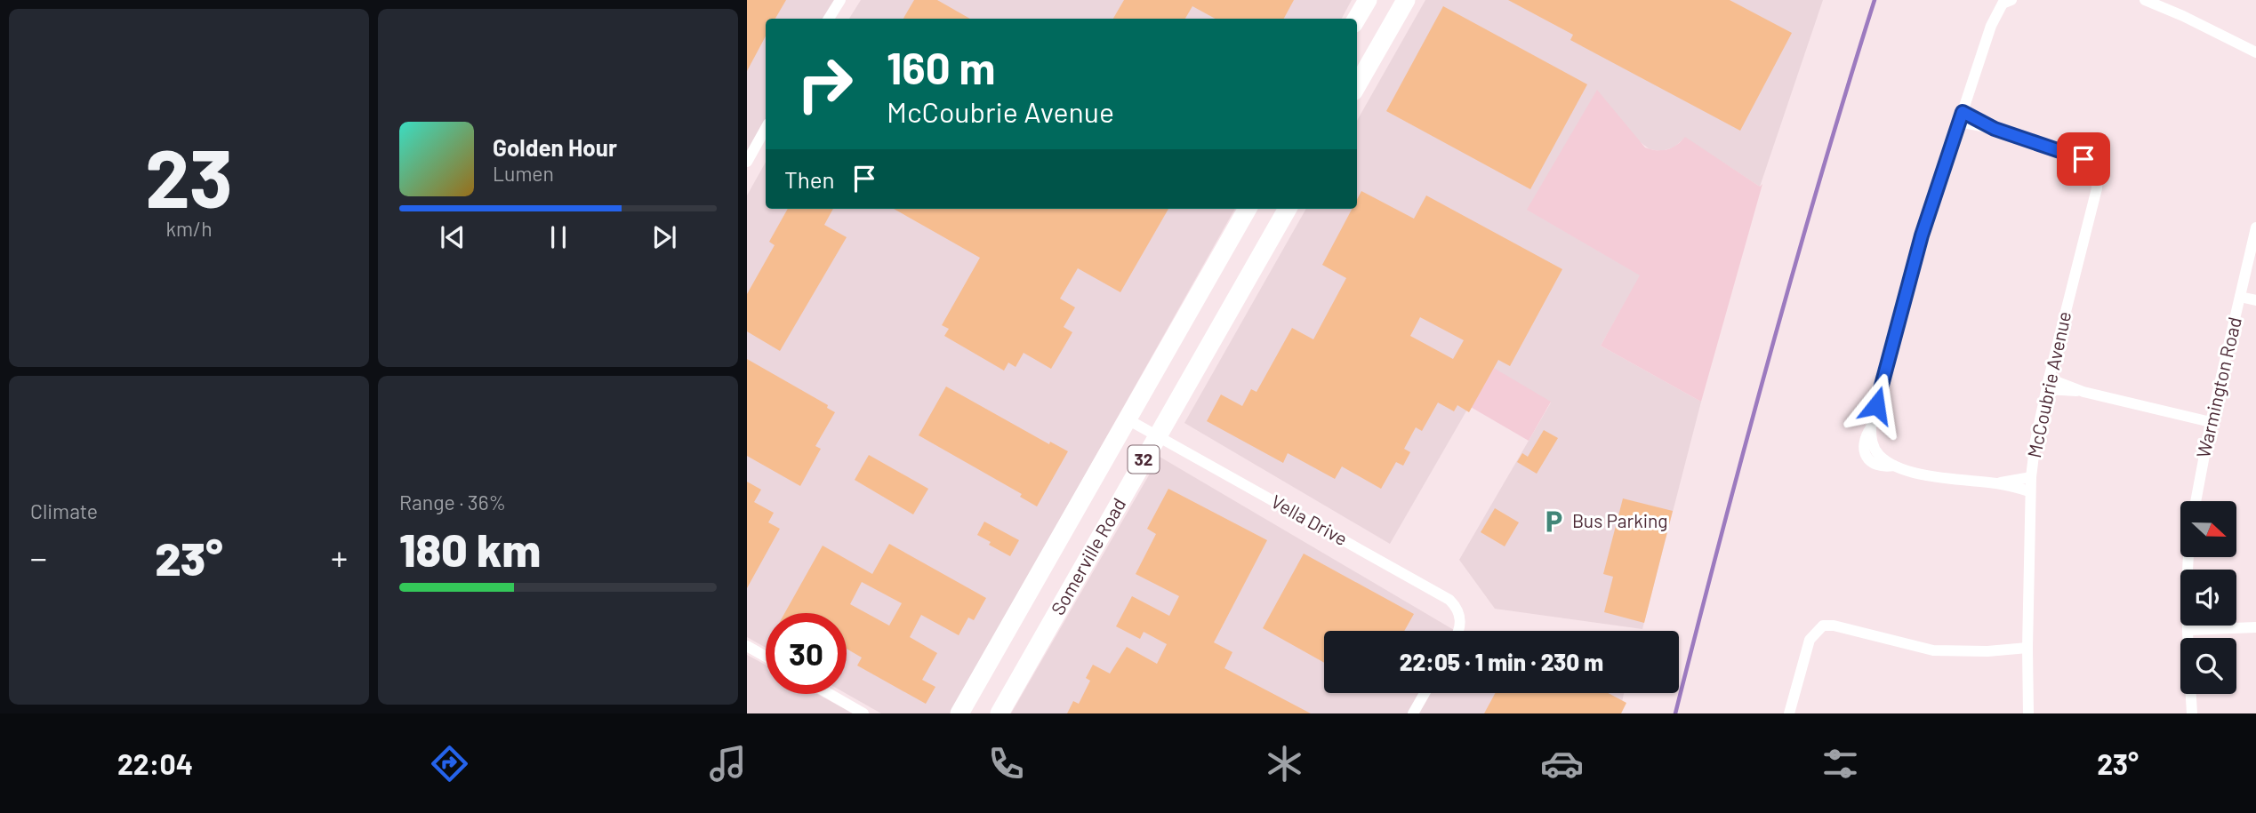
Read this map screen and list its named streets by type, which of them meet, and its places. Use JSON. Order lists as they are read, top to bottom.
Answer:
{
  "streets": {
    "main road": ["32", "Somerville Road"],
    "street": ["McCoubrie Avenue", "Warmington Road", "Vella Drive"]
  },
  "crossings": [
    ["Vella Drive", "Somerville Road"]
  ],
  "places": {
    "parking": ["Bus Parking"]
  },
  "north": "right",
  "page": {
    "tile": [
      ["23", "km/h"],
      "Climate",
      ["Range · 36%", "180 km"]
    ],
    "turn": ["160 m", "McCoubrie Avenue"],
    "song": ["Golden Hour", "Lumen"],
    "then": "Then",
    "heat": ["−", "23°", "+"],
    "limit": "30",
    "trip": "22:05 · 1 min · 230 m",
    "tabs": ["22:04", "23°"]
  }
}
